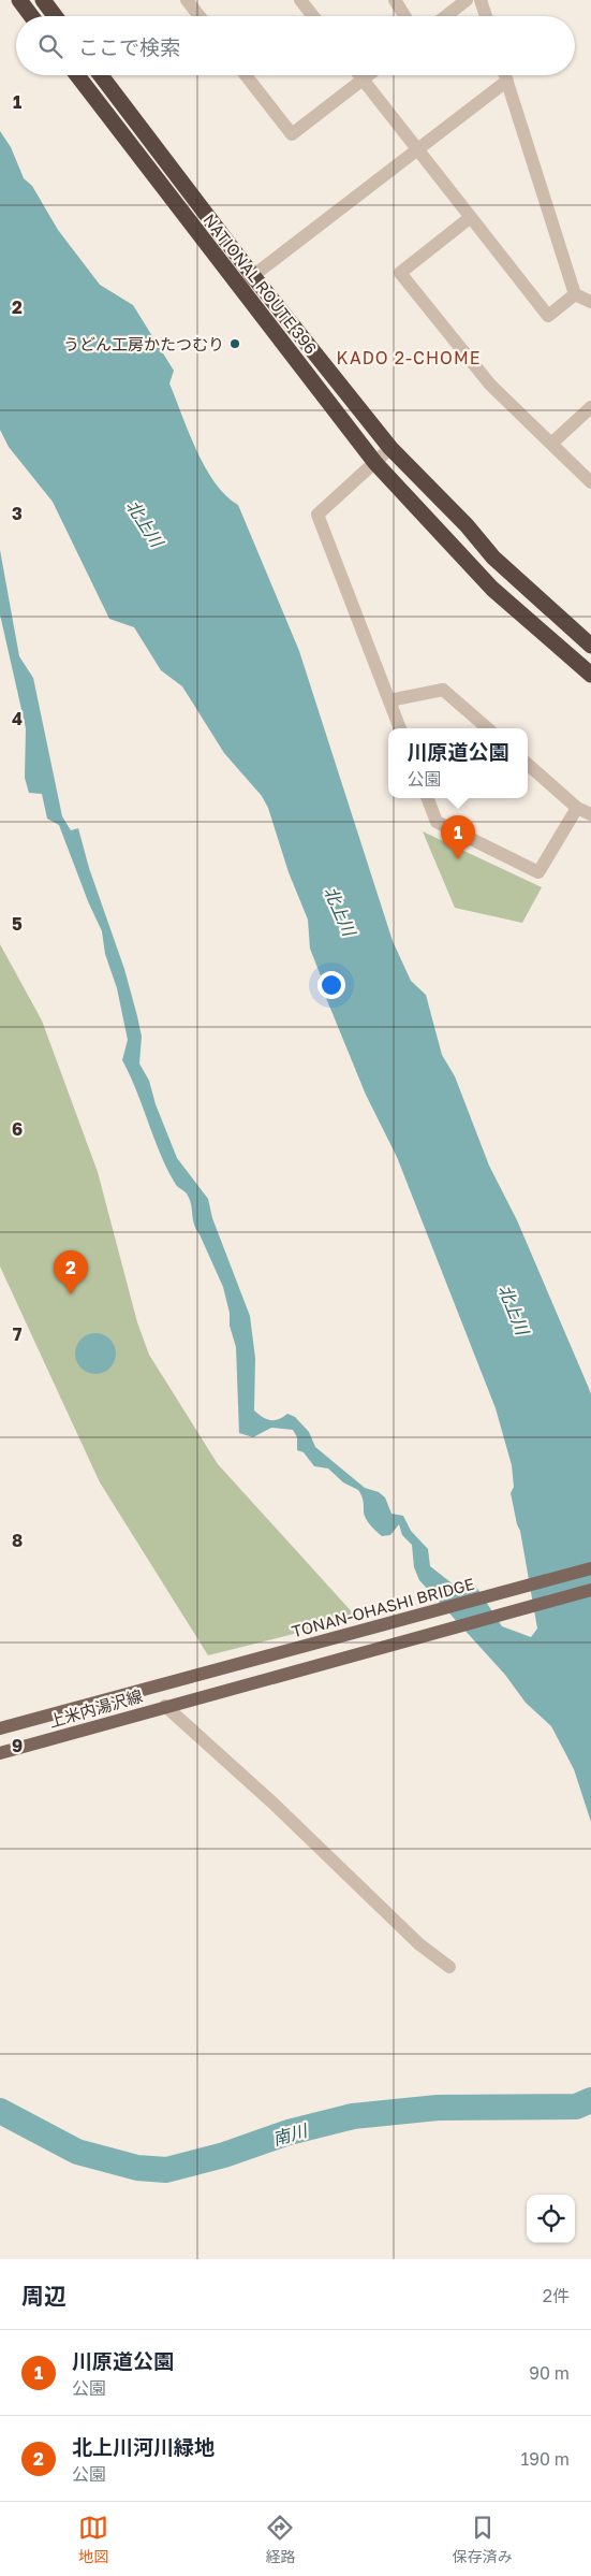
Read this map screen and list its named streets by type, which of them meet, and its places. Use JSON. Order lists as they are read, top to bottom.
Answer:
{
  "streets": {
    "highway": ["NATIONAL ROUTE 396"],
    "main road": ["TONAN-OHASHI BRIDGE", "上米内湯沢線"]
  },
  "crossings": [
    ["TONAN-OHASHI BRIDGE", "上米内湯沢線"]
  ],
  "districts": ["KADO 2-CHOME"],
  "water": ["北上川", "南川"],
  "places": ["うどん工房かたつむり"],
  "page": {
    "search": "ここで検索",
    "popup": ["川原道公園", "公園"],
    "pins": ["1", "2"],
    "heading": ["周辺", "2件"],
    "list": [
      {
        "mark": "1",
        "name": "川原道公園",
        "note": "公園",
        "value": "90 m"
      },
      {
        "mark": "2",
        "name": "北上川河川緑地",
        "note": "公園",
        "value": "190 m"
      }
    ],
    "nav": ["地図", "経路", "保存済み"]
  },
  "grid": {
    "rows": [
      "1",
      "2",
      "3",
      "4",
      "5",
      "6",
      "7",
      "8",
      "9"
    ]
  }
}
